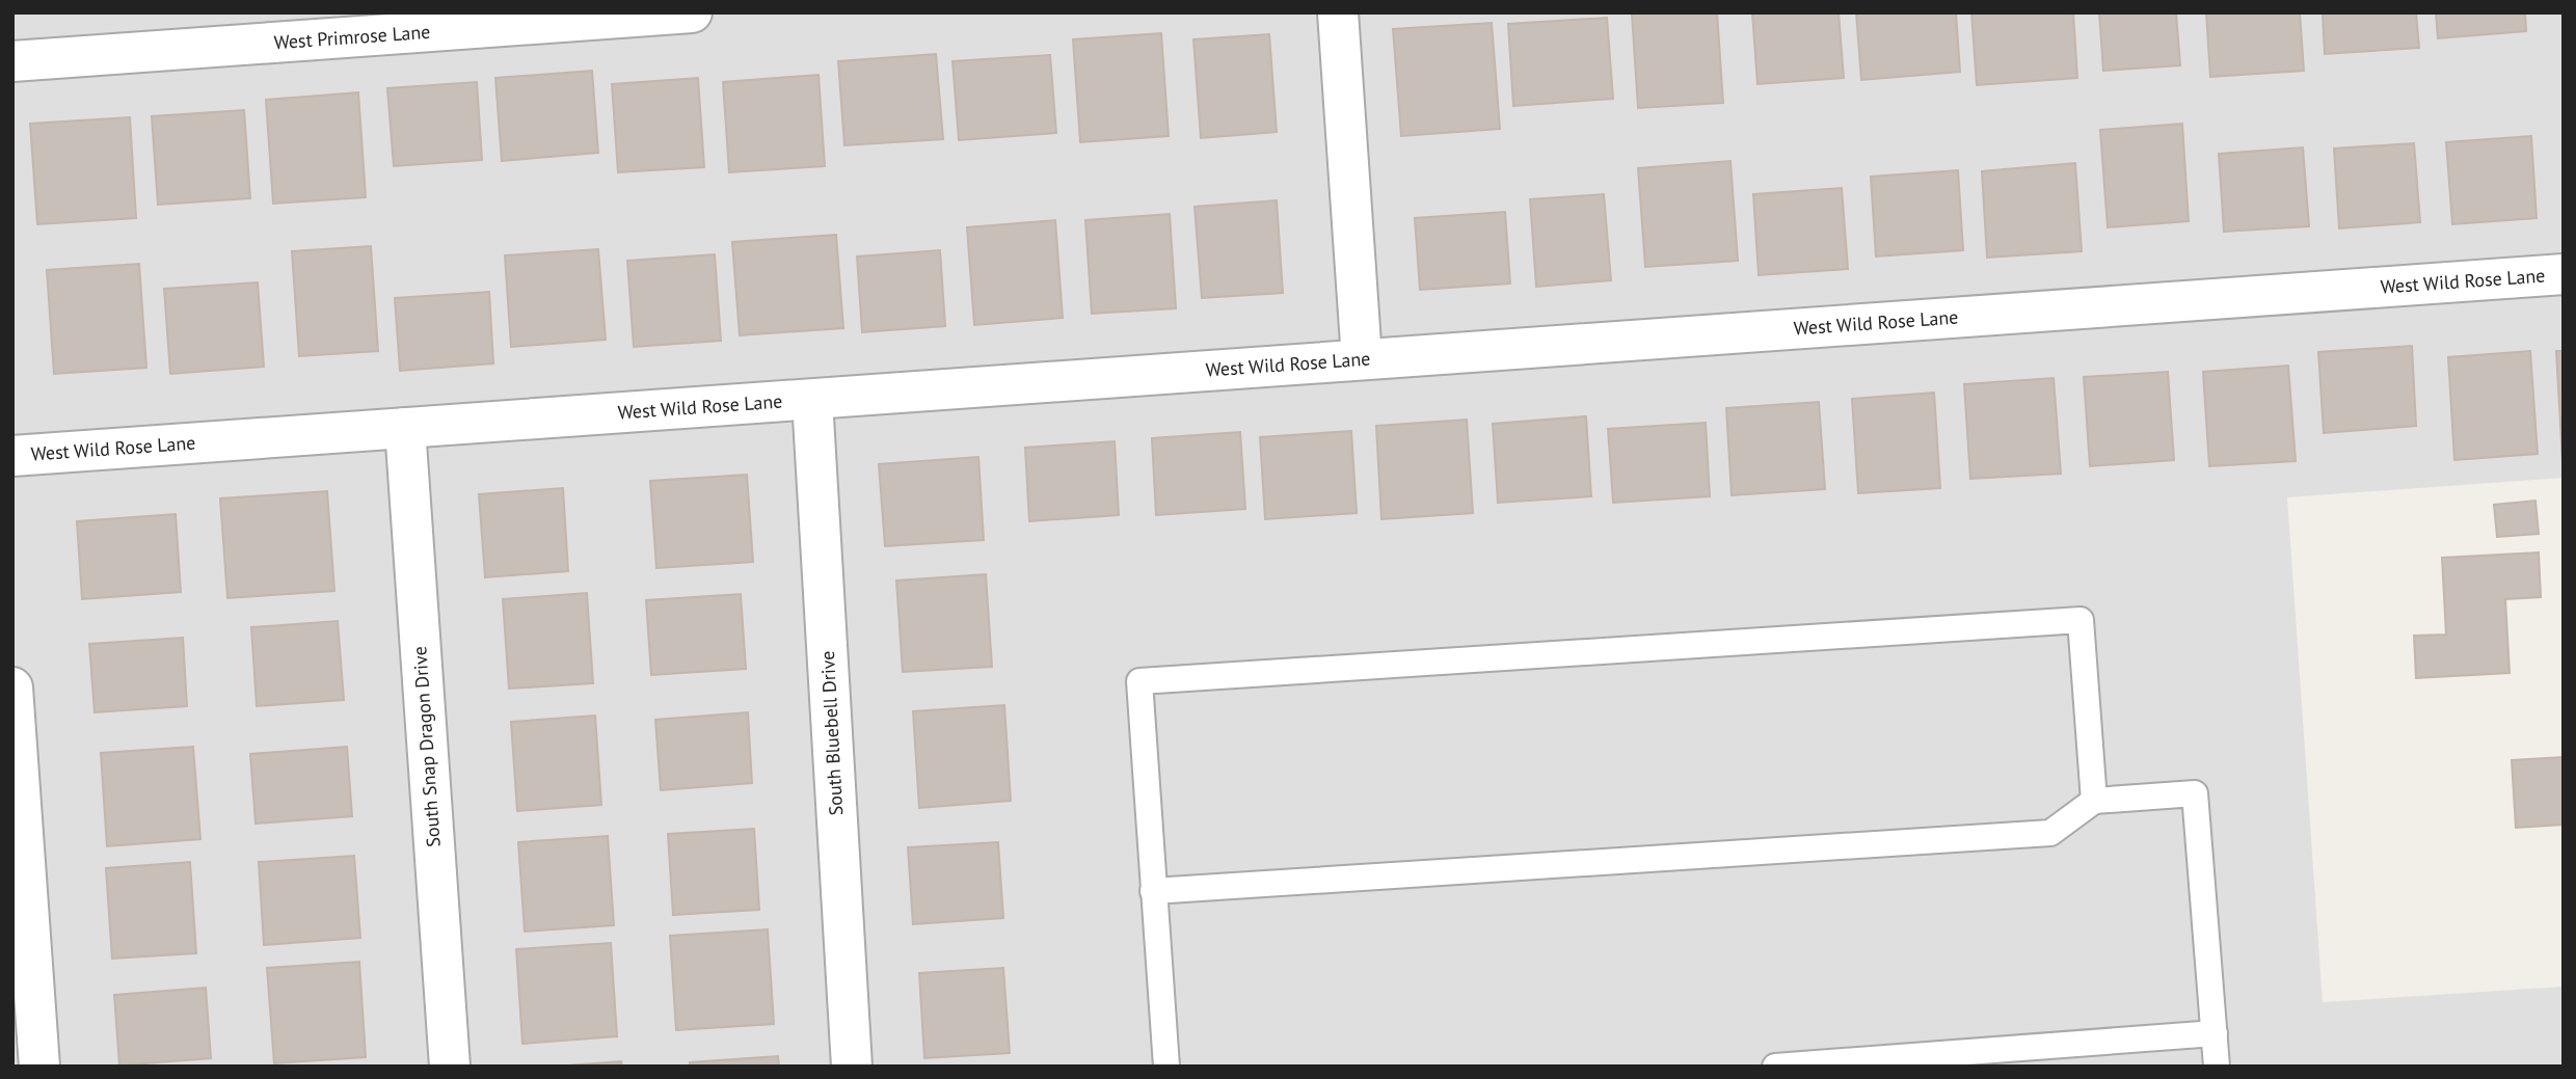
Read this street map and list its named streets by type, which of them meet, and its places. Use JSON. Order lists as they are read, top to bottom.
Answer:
{
  "streets": {
    "street": [
      "West Primrose Lane",
      "West Wild Rose Lane",
      "South Bluebell Drive",
      "South Snap Dragon Drive"
    ]
  },
  "crossings": [
    ["West Wild Rose Lane", "South Bluebell Drive"],
    ["West Wild Rose Lane", "South Snap Dragon Drive"]
  ]
}
